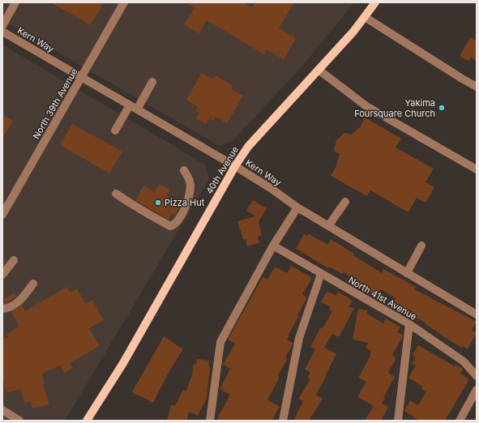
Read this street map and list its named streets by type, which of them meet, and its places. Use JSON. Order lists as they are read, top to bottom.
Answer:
{
  "streets": {
    "main road": ["40th Avenue"],
    "street": ["Kern Way", "North 39th Avenue", "North 41st Avenue"]
  },
  "crossings": [
    ["Kern Way", "North 39th Avenue"],
    ["Kern Way", "40th Avenue"]
  ],
  "places": ["Yakima Foursquare Church", "Pizza Hut"]
}
